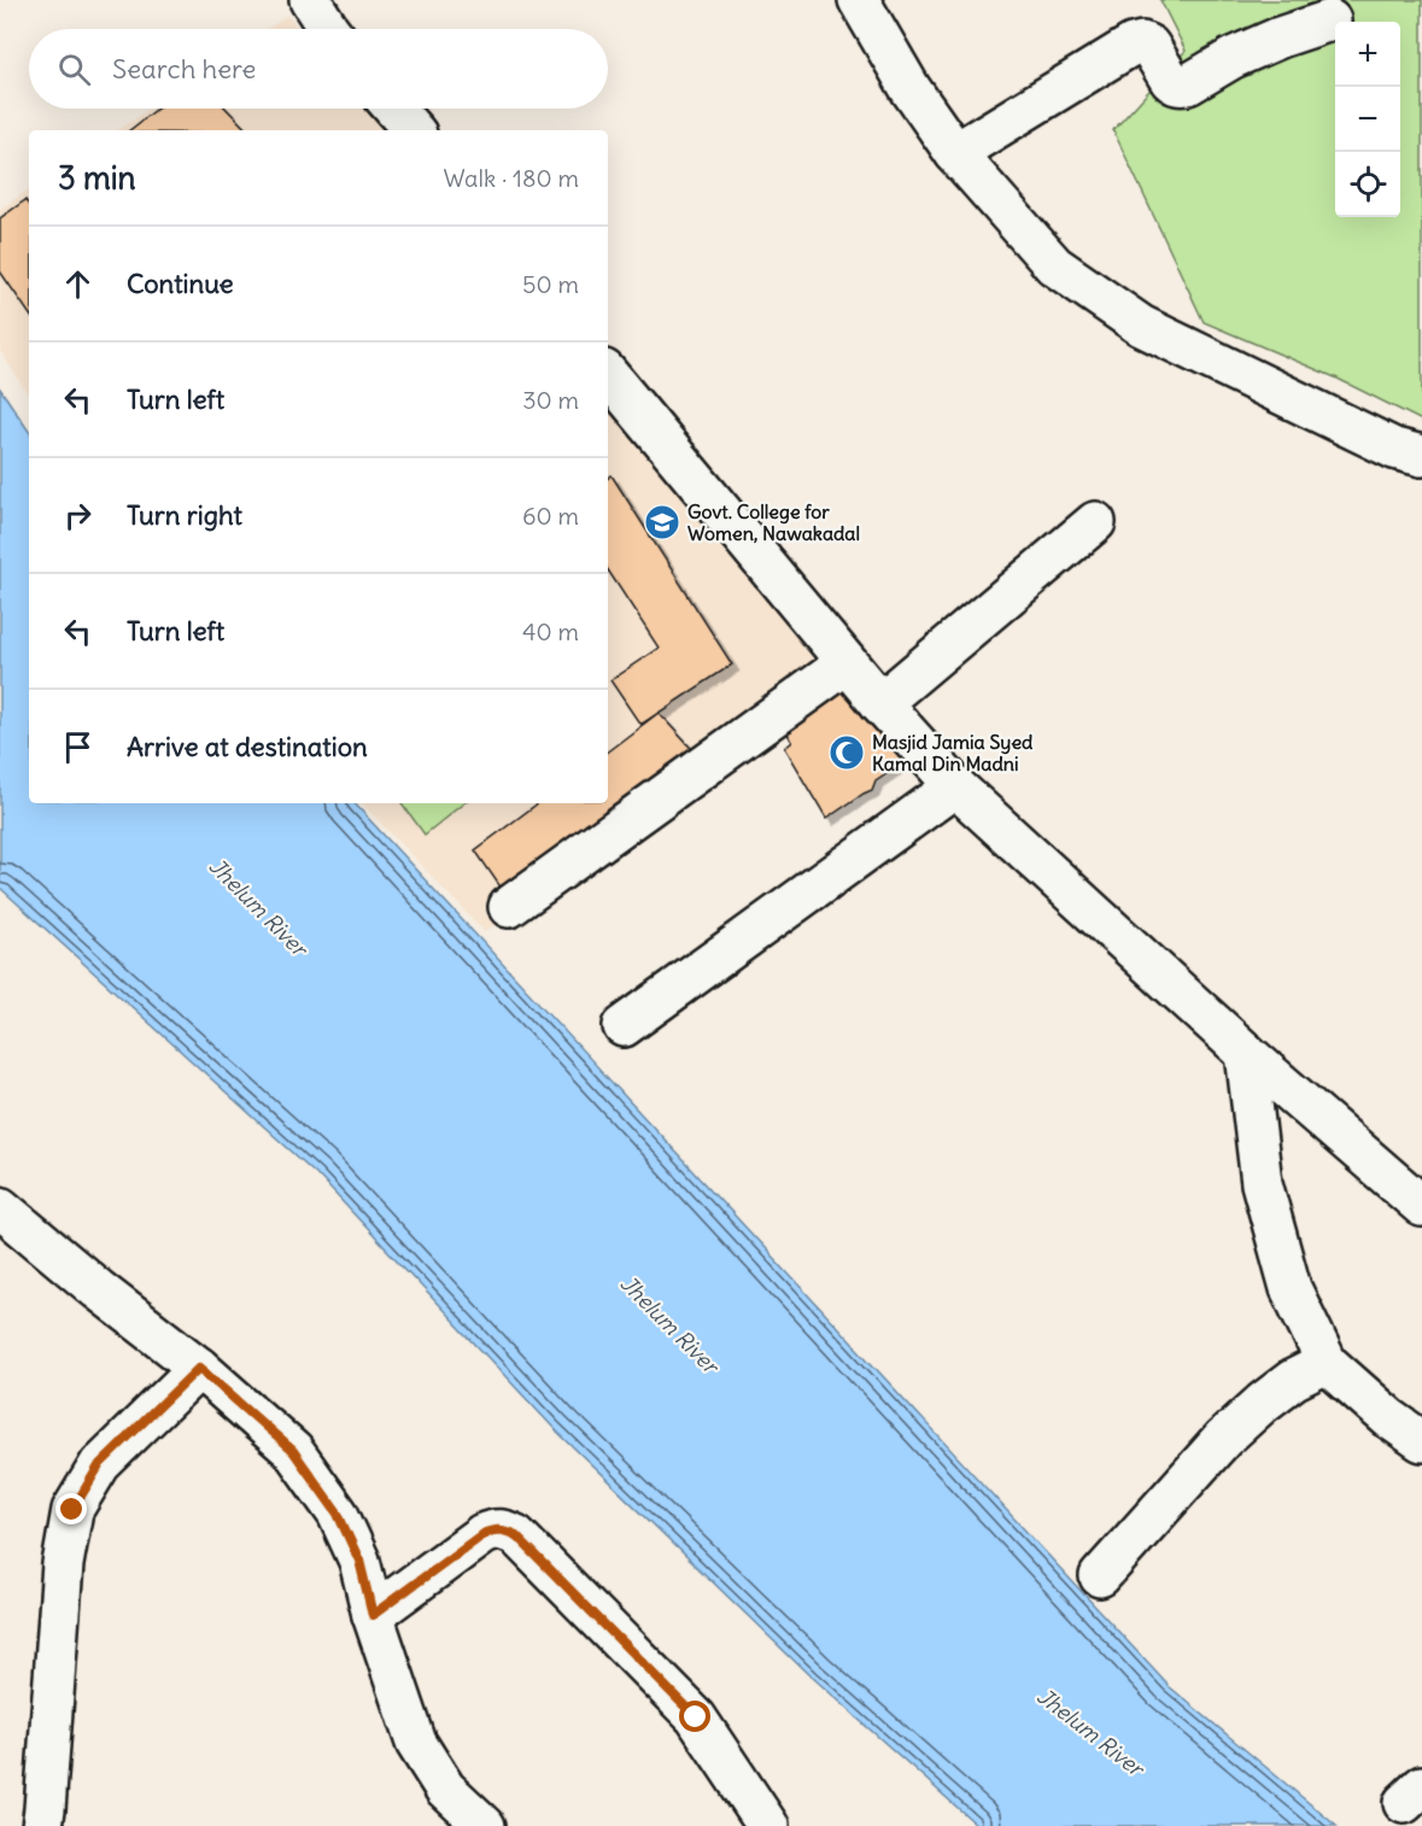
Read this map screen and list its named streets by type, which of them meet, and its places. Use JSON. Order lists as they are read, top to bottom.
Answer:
{
  "water": ["Jhelum River"],
  "places": {
    "school or university": ["Govt. College for Women, Nawakadal"],
    "mosque": ["Masjid Jamia Syed Kamal Din Madni"]
  },
  "page": {
    "map_buttons": ["+", "−"],
    "search": "Search here",
    "heading": ["3 min", "Walk · 180 m"],
    "list": [
      ["Continue", "50 m"],
      ["Turn left", "30 m"],
      ["Turn right", "60 m"],
      ["Turn left", "40 m"],
      "Arrive at destination"
    ]
  }
}
